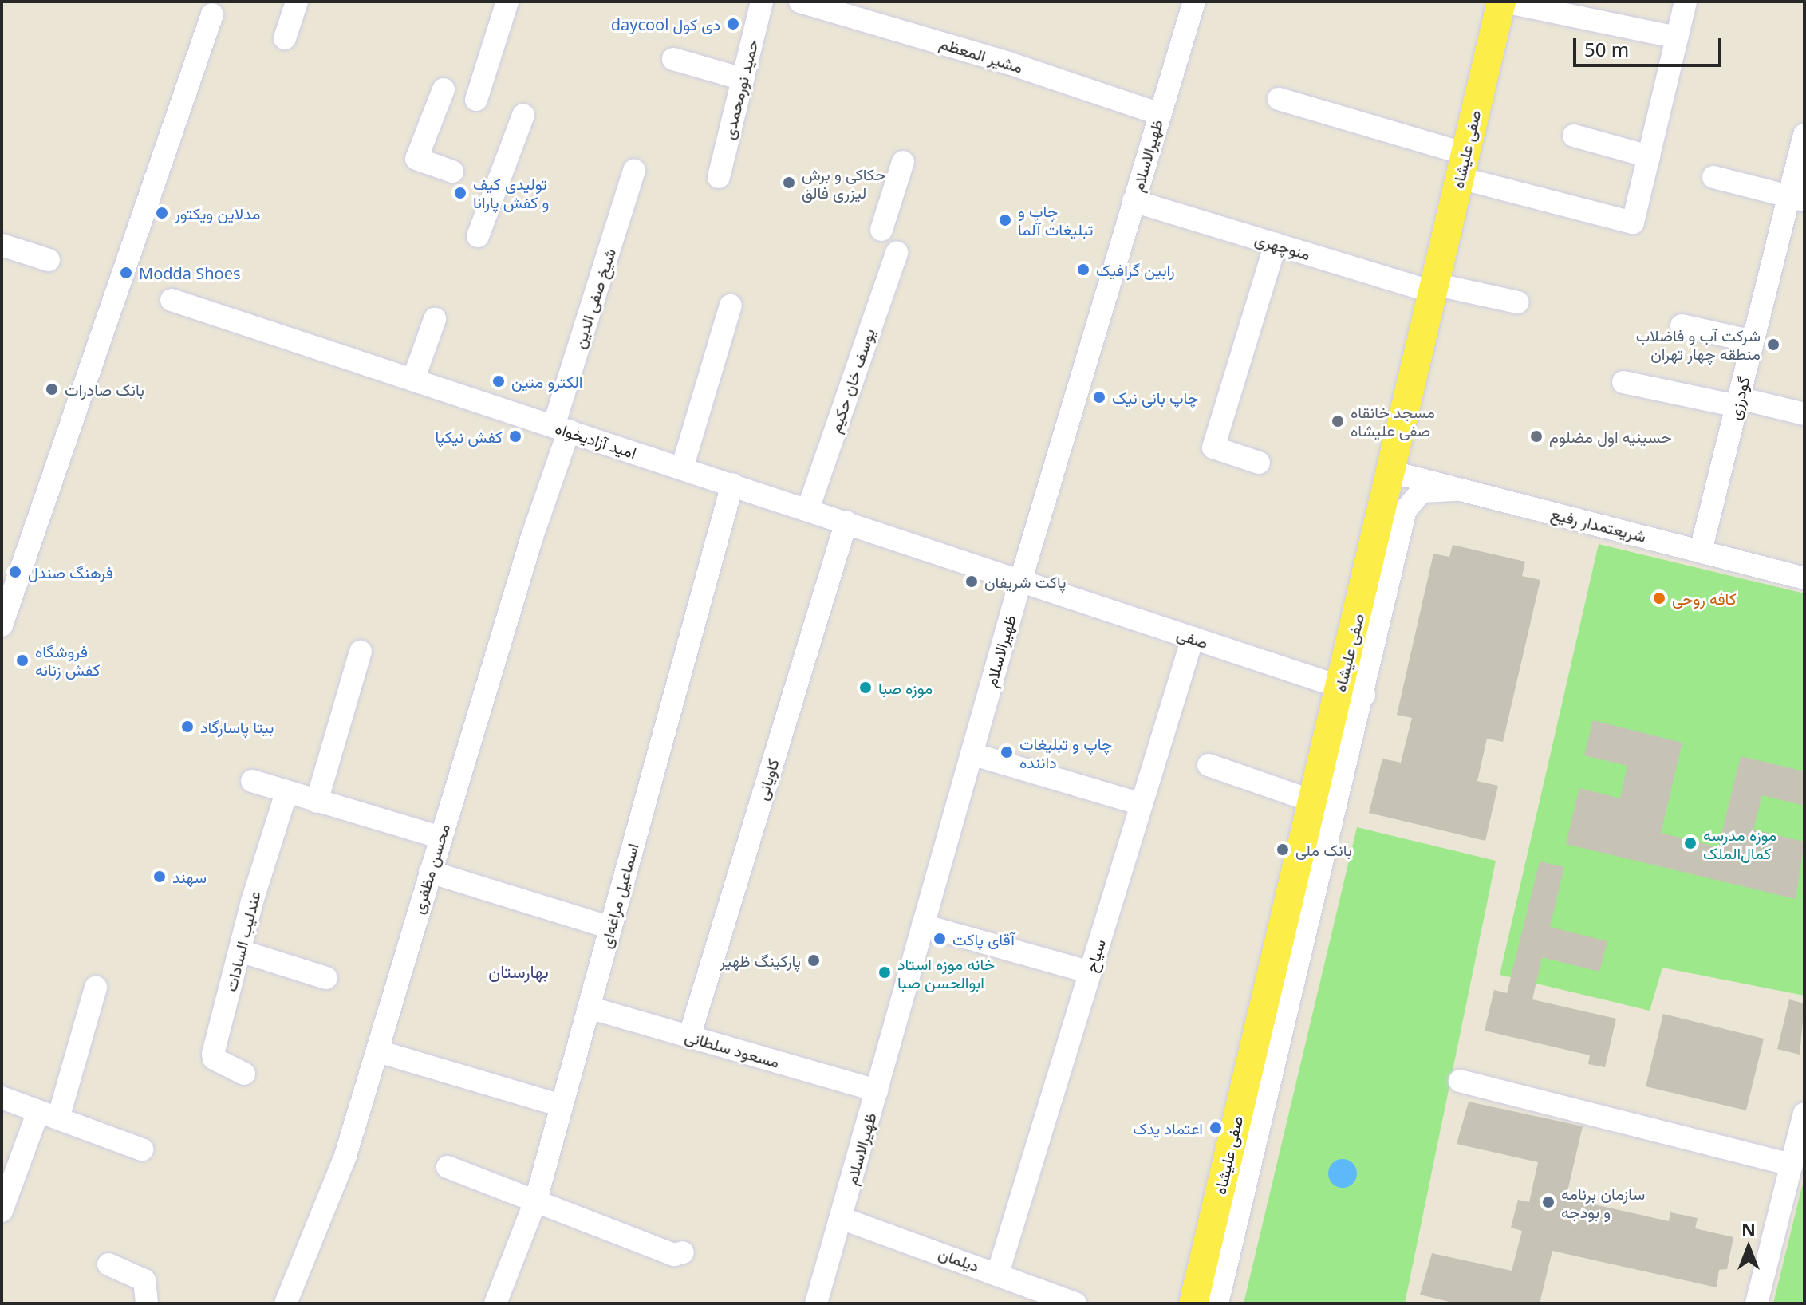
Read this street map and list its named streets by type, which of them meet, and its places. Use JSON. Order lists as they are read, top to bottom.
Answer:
{
  "streets": {
    "main road": ["صفی علیشاه"],
    "street": [
      "مشیر المعظم",
      "حمید نورمحمدی",
      "ظهیرالاسلام",
      "منوچهری",
      "شیخ صفی الدین",
      "یوسف خان حکیم",
      "گودرزی",
      "امید آزادیخواه",
      "شریعتمدار رفیع",
      "صفی",
      "کاویانی",
      "محسن مظفری",
      "اسماعیل مراغه‌ای",
      "عندلیب السادات",
      "سیاح",
      "مسعود سلطانی",
      "دیلمان"
    ]
  },
  "crossings": [
    ["مشیر المعظم", "ظهیرالاسلام"],
    ["صفی علیشاه", "منوچهری"],
    ["صفی علیشاه", "شریعتمدار رفیع"],
    ["صفی علیشاه", "صفی"],
    ["ظهیرالاسلام", "منوچهری"],
    ["ظهیرالاسلام", "امید آزادیخواه"],
    ["ظهیرالاسلام", "صفی"],
    ["ظهیرالاسلام", "مسعود سلطانی"],
    ["ظهیرالاسلام", "دیلمان"],
    ["شیخ صفی الدین", "امید آزادیخواه"],
    ["شیخ صفی الدین", "محسن مظفری"],
    ["یوسف خان حکیم", "امید آزادیخواه"],
    ["گودرزی", "شریعتمدار رفیع"],
    ["امید آزادیخواه", "صفی"],
    ["امید آزادیخواه", "کاویانی"],
    ["امید آزادیخواه", "محسن مظفری"],
    ["امید آزادیخواه", "اسماعیل مراغه‌ای"],
    ["صفی", "سیاح"],
    ["کاویانی", "مسعود سلطانی"],
    ["اسماعیل مراغه‌ای", "مسعود سلطانی"],
    ["سیاح", "دیلمان"]
  ],
  "districts": ["بهارستان"],
  "places": [
    "daycool دی کول",
    "حکاکی و برش لیزری فالق",
    "تولیدی کیف و کفش پارانا",
    "مدلاین ویکتور",
    "چاپ و تبلیغات آلما",
    "رابین گرافیک",
    "Modda Shoes",
    "شرکت آب و فاضلاب منطقه چهار تهران",
    "الکترو متین",
    "بانک صادرات",
    "چاپ بانی‌ نیک",
    "مسجد خانقاه صفی علیشاه",
    "کفش نیکپا",
    "حسینیه اول مضلوم",
    "فرهنگ صندل",
    "پاکت شریفان",
    "کافه روحی",
    "فروشگاه کفش زنانه",
    "موزه صبا",
    "بیتا پاسارگاد",
    "چاپ و تبلیغات داننده",
    "موزه مدرسه کمال‌الملک",
    "بانک ملی",
    "سهند",
    "آقای پاکت",
    "پارکینگ ظهیر",
    "خانه موزه استاد ابوالحسن صبا",
    "اعتماد یدک",
    "سازمان برنامه و بودجه"
  ],
  "scale_bar": "50 m",
  "north": "top"
}
